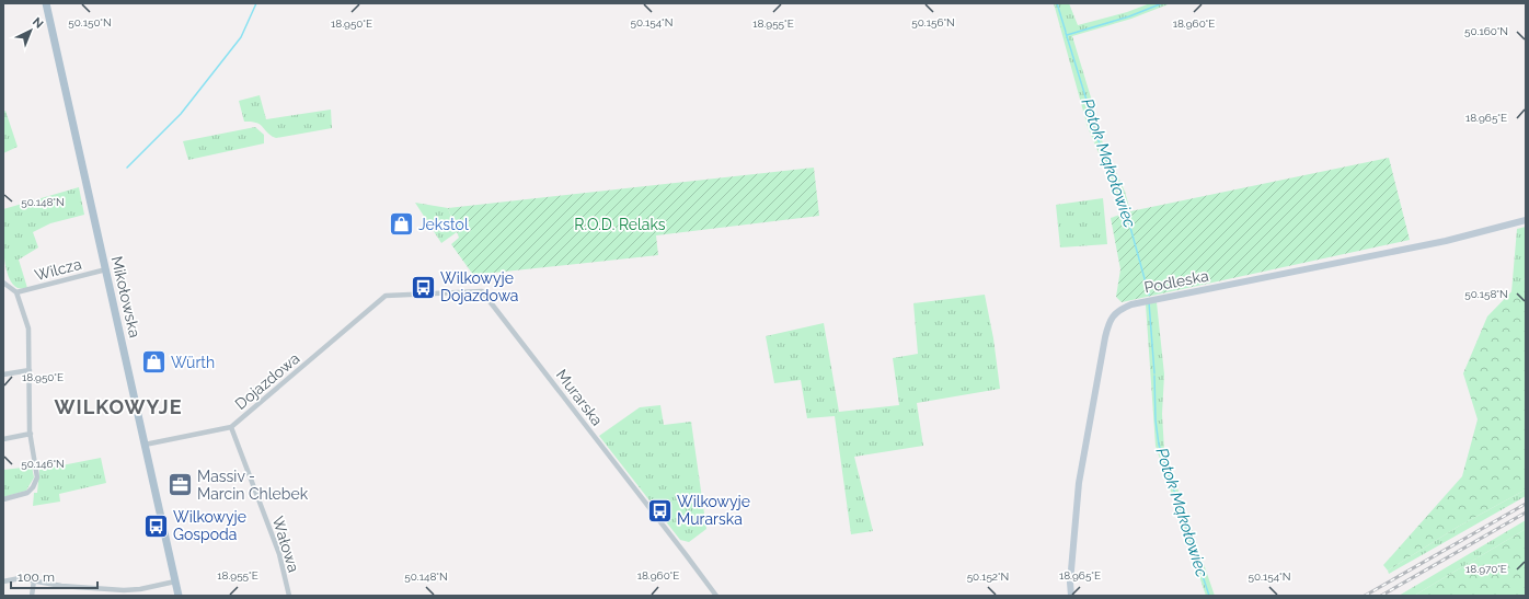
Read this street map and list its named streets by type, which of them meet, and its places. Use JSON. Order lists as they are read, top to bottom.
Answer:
{
  "streets": {
    "main road": ["Mikołowska"],
    "street": [
      "Wilcza",
      "Podleska",
      "Dojazdowa",
      "Murarska",
      "Wałowa"
    ]
  },
  "crossings": [
    ["Wilcza", "Mikołowska"],
    ["Mikołowska", "Dojazdowa"],
    ["Dojazdowa", "Murarska"],
    ["Dojazdowa", "Wałowa"]
  ],
  "districts": ["WILKOWYJE"],
  "water": ["Potok Mąkołowiec"],
  "parks": ["R.O.D. Relaks"],
  "places": {
    "shop": ["Jekstol", "Würth"],
    "bus stop": ["Wilkowyje Dojazdowa", "Wilkowyje Murarska", "Wilkowyje Gospoda"],
    "office": ["Massiv - Marcin Chlebek"]
  },
  "scale_bar": "100 m",
  "north": "top right",
  "coordinates": [
    "50.150°N",
    "50.154°N",
    "50.156°N",
    "18.950°E",
    "18.955°E",
    "18.960°E",
    "50.160°N",
    "18.965°E",
    "50.148°N",
    "50.158°N",
    "50.146°N",
    "18.970°E",
    "50.152°N"
  ]
}
